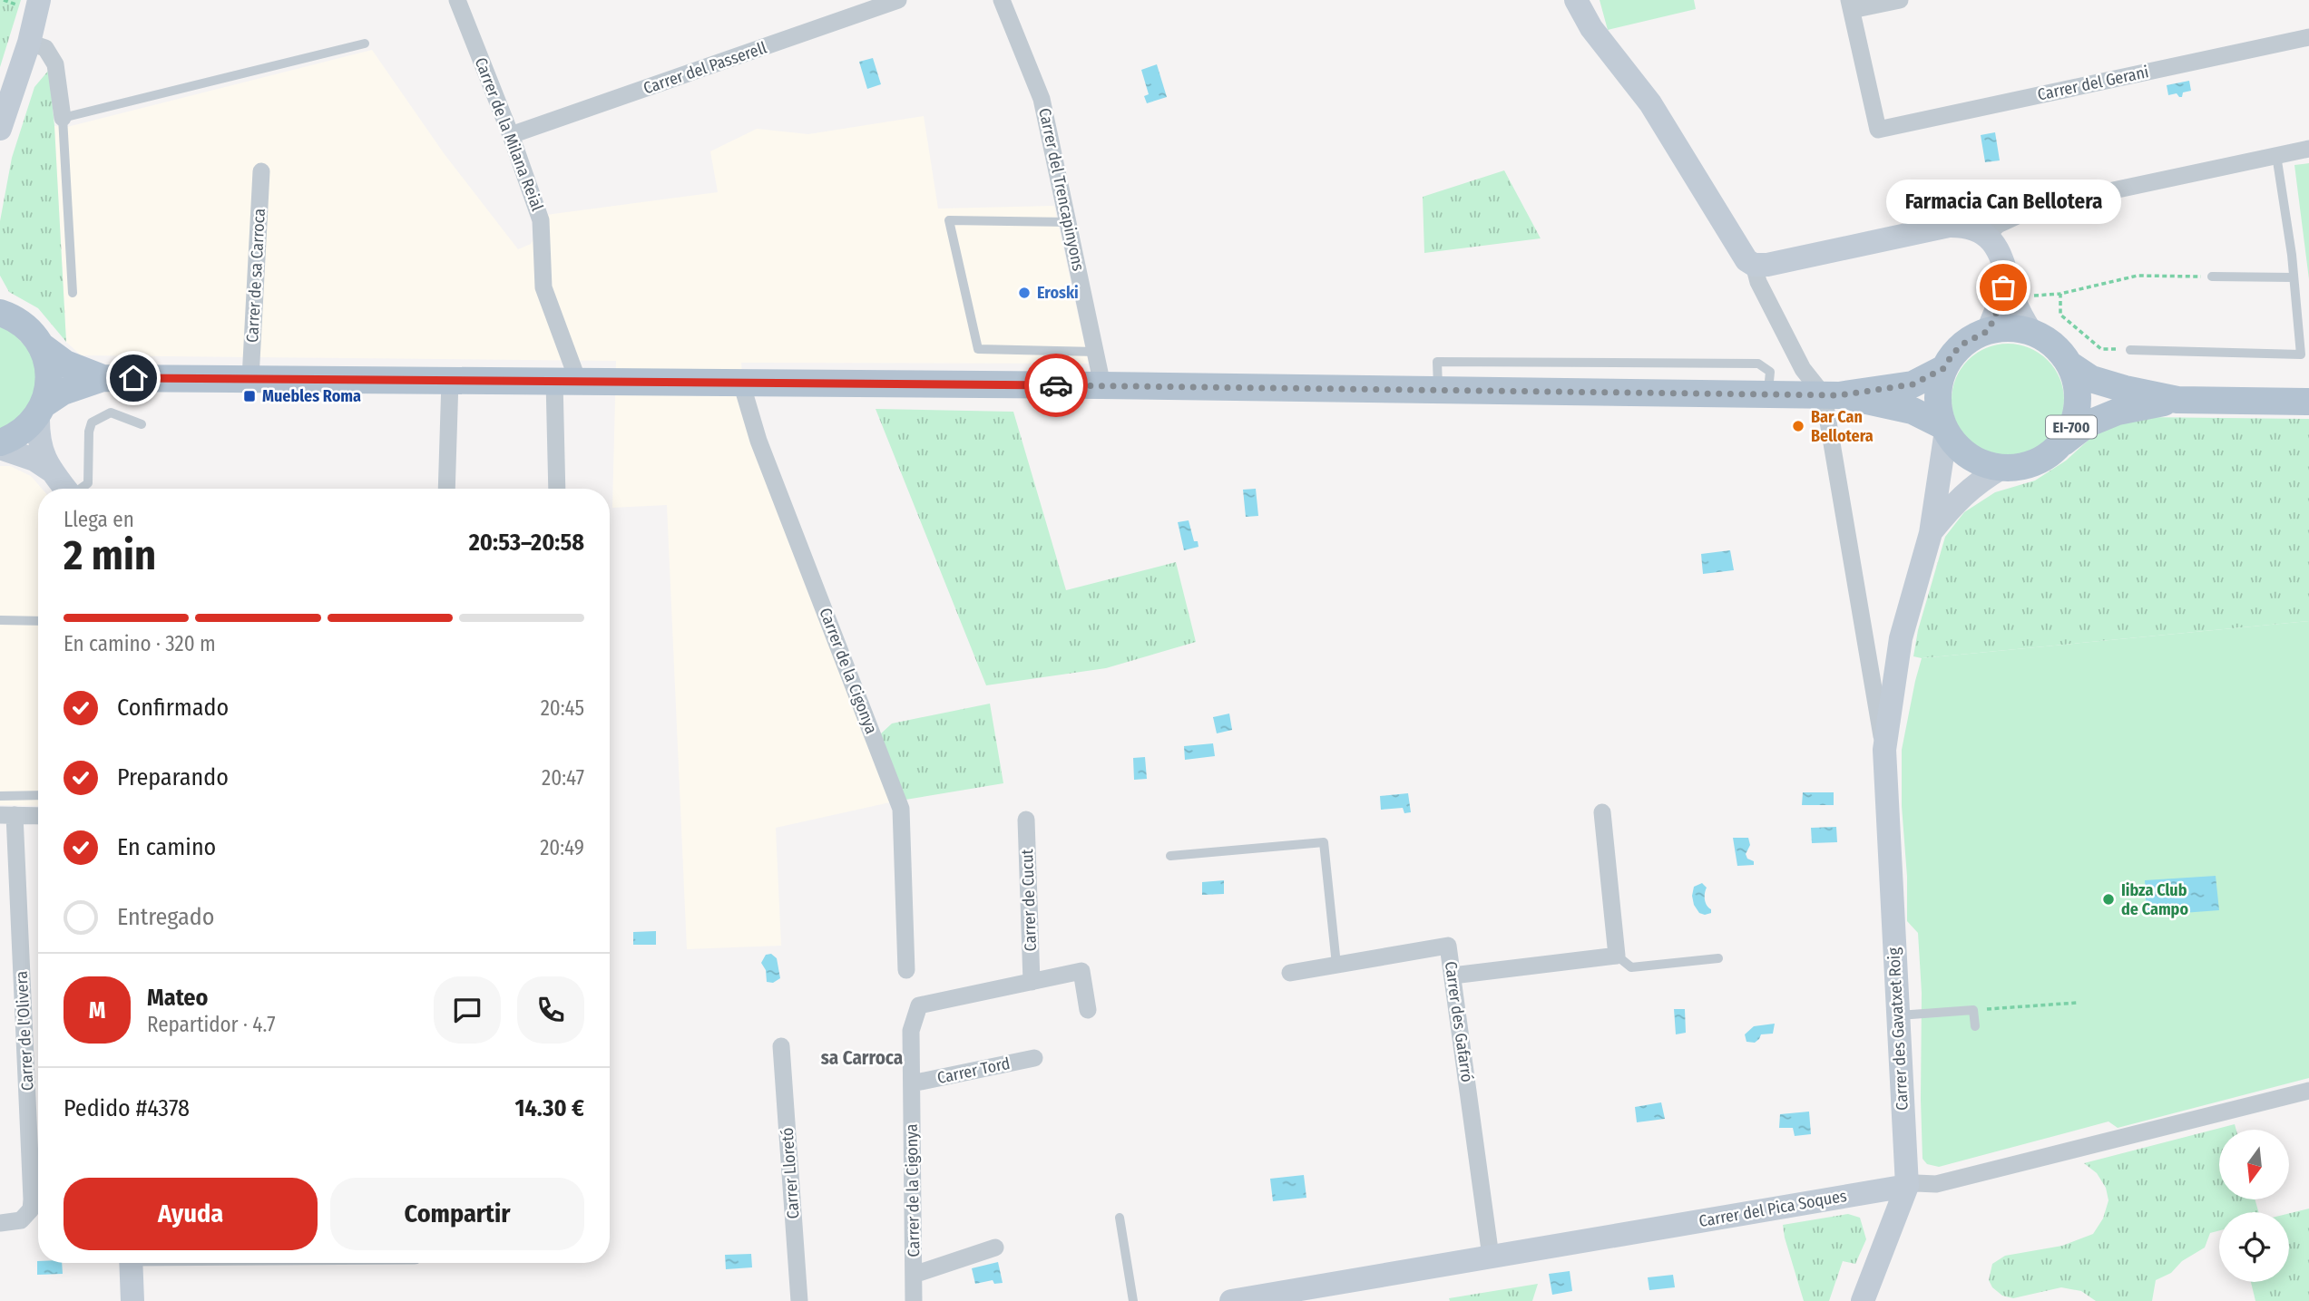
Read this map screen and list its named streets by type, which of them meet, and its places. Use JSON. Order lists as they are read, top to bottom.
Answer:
{
  "streets": {
    "main road": ["EI-700"],
    "street": [
      "Carrer del Passerell",
      "Carrer del Gerani",
      "Carrer de la Milana Reial",
      "Carrer del Trencapinyons",
      "Carrer de sa Carroca",
      "Carrer de la Cigonya",
      "Carrer de Cucut",
      "Carrer des Gafarró",
      "Carrer des Gavatxet Roig",
      "Carrer de l'Olivera",
      "Carrer Tord",
      "Carrer Lloretó",
      "Carrer del Pica Soques"
    ]
  },
  "crossings": [
    ["Carrer del Passerell", "Carrer de la Milana Reial"],
    ["Carrer de la Milana Reial", "EI-700"],
    ["Carrer del Trencapinyons", "EI-700"],
    ["Carrer de sa Carroca", "EI-700"],
    ["EI-700", "Carrer de la Cigonya"],
    ["EI-700", "Carrer des Gavatxet Roig"],
    ["Carrer de la Cigonya", "Carrer de Cucut"],
    ["Carrer de la Cigonya", "Carrer Tord"],
    ["Carrer des Gafarró", "Carrer del Pica Soques"],
    ["Carrer des Gavatxet Roig", "Carrer del Pica Soques"]
  ],
  "districts": ["sa Carroca"],
  "places": {
    "other": [
      "Farmacia Can Bellotera",
      "Eroski",
      "Bar Can Bellotera",
      "Iibza Club de Campo"
    ],
    "transit": ["Muebles Roma"]
  },
  "north": "bottom",
  "page": {
    "bubble": "Farmacia Can Bellotera",
    "heading": ["2 min", "Llega en", "20:53–20:58"],
    "panel": [
      "Mateo",
      "Repartidor · 4.7",
      "Pedido #4378",
      "14.30 €"
    ],
    "bar": "En camino · 320 m",
    "list": [
      ["Confirmado", "20:45"],
      ["Preparando", "20:47"],
      ["En camino", "20:49"],
      "Entregado"
    ],
    "round": "M",
    "buttons": ["Ayuda", "Compartir"]
  }
}
